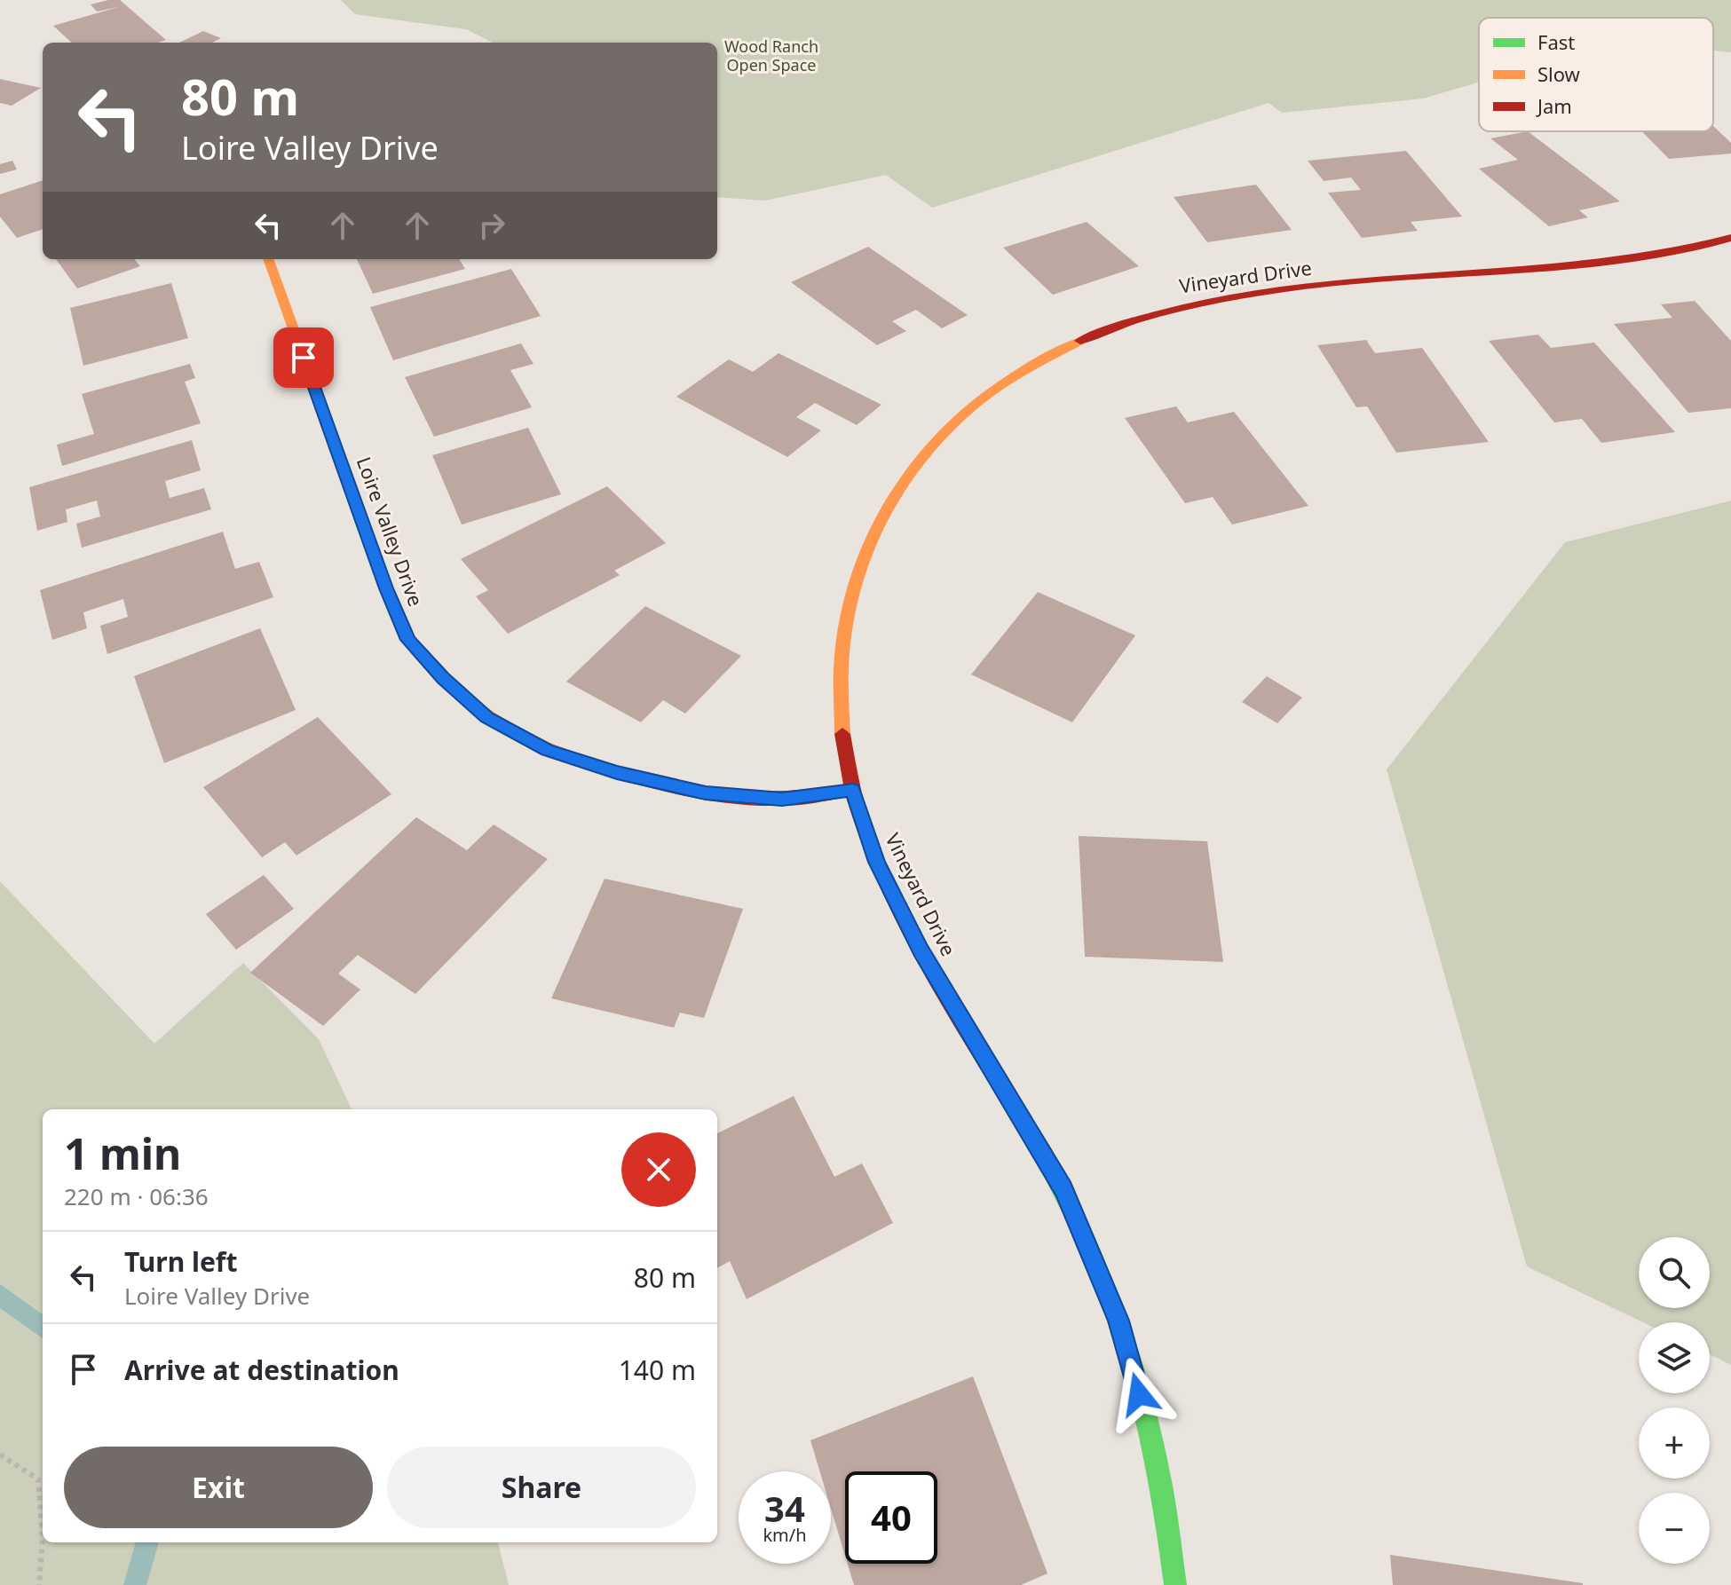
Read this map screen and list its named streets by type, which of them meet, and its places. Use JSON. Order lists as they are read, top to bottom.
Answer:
{
  "streets": {
    "street": ["Vineyard Drive", "Loire Valley Drive"]
  },
  "crossings": [
    ["Vineyard Drive", "Loire Valley Drive"]
  ],
  "parks": ["Wood Ranch Open Space"],
  "legend": ["Fast", "Slow", "Jam"],
  "page": {
    "turn": ["80 m", "Loire Valley Drive"],
    "heading": ["1 min", "220 m · 06:36"],
    "list": [
      {
        "name": "Turn left",
        "note": "Loire Valley Drive",
        "value": "80 m"
      },
      {
        "name": "Arrive at destination",
        "value": "140 m"
      }
    ],
    "map_buttons": ["+", "−"],
    "buttons": ["Exit", "Share"],
    "speed": "34 km/h",
    "limit": "40"
  }
}
